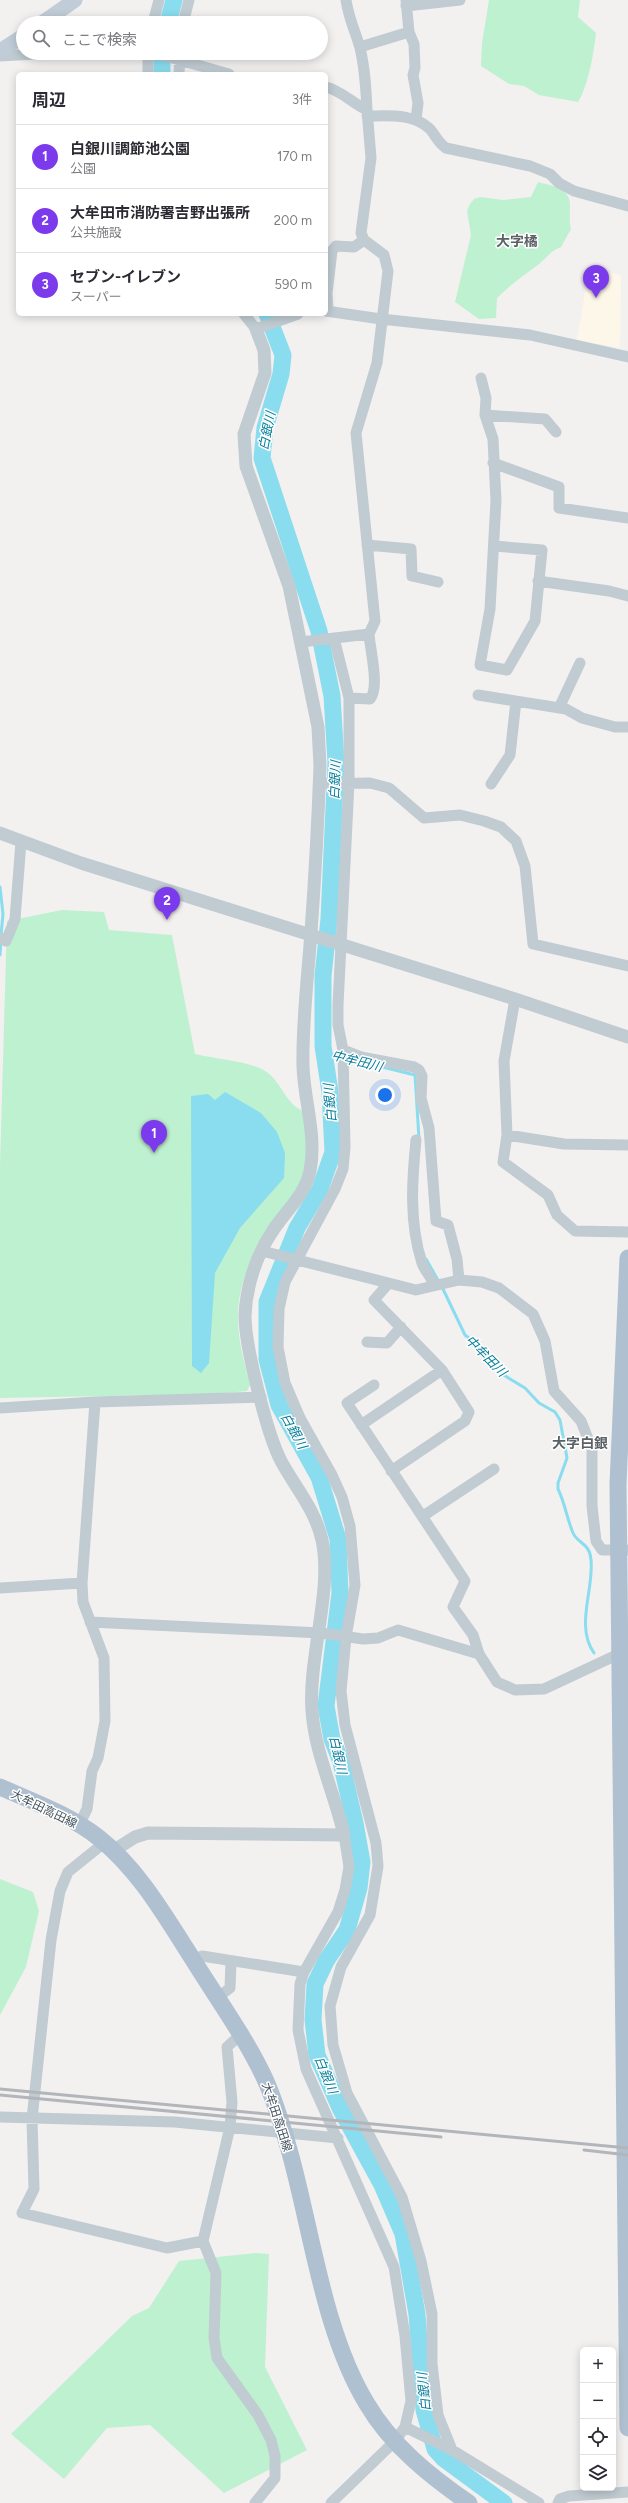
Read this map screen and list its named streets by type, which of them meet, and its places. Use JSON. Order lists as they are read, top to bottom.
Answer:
{
  "streets": {
    "main road": ["大牟田高田線"]
  },
  "districts": ["大字橘", "大字白銀"],
  "water": ["白銀川", "中牟田川"],
  "page": {
    "search": "ここで検索",
    "heading": ["周辺", "3件"],
    "list": [
      {
        "mark": "1",
        "name": "白銀川調節池公園",
        "note": "公園",
        "value": "170 m"
      },
      {
        "mark": "2",
        "name": "大牟田市消防署吉野出張所",
        "note": "公共施設",
        "value": "200 m"
      },
      {
        "mark": "3",
        "name": "セブン-イレブン",
        "note": "スーパー",
        "value": "590 m"
      }
    ],
    "pins": ["3", "2", "1"],
    "map_buttons": ["+", "−"]
  }
}
